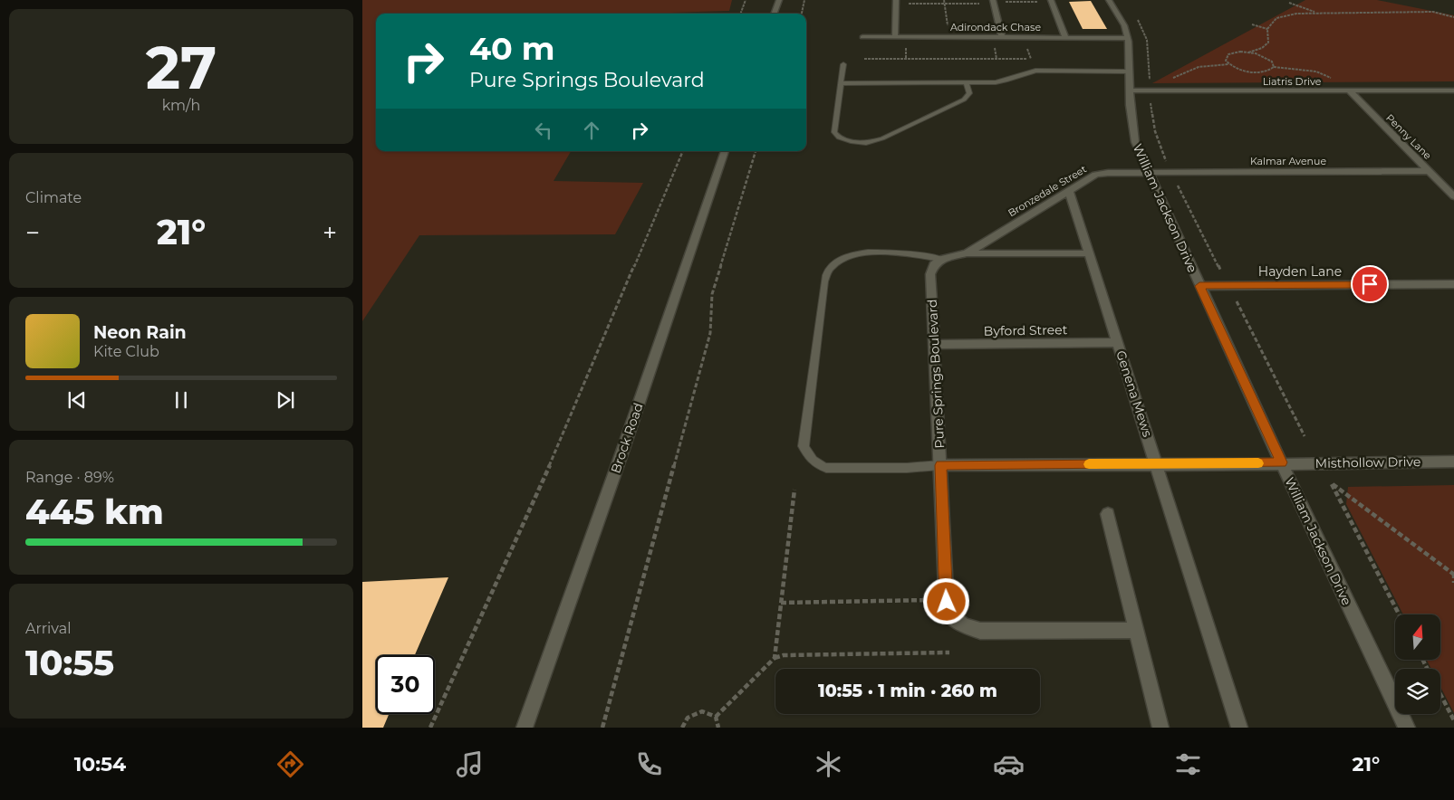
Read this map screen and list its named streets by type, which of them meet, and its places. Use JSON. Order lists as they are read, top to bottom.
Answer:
{
  "streets": {
    "street": [
      "Adirondack Chase",
      "Liatris Drive",
      "Penny Lane",
      "Kalmar Avenue",
      "Bronzedale Street",
      "William Jackson Drive",
      "Hayden Lane",
      "Byford Street",
      "Pure Springs Boulevard",
      "Genena Mews",
      "Brock Road",
      "Misthollow Drive"
    ]
  },
  "crossings": [
    ["Adirondack Chase", "William Jackson Drive"],
    ["Liatris Drive", "Penny Lane"],
    ["Liatris Drive", "William Jackson Drive"],
    ["Penny Lane", "Kalmar Avenue"],
    ["Kalmar Avenue", "Bronzedale Street"],
    ["Kalmar Avenue", "William Jackson Drive"],
    ["Bronzedale Street", "William Jackson Drive"],
    ["Bronzedale Street", "Genena Mews"],
    ["William Jackson Drive", "Hayden Lane"],
    ["William Jackson Drive", "Pure Springs Boulevard"],
    ["William Jackson Drive", "Misthollow Drive"],
    ["Byford Street", "Pure Springs Boulevard"],
    ["Byford Street", "Genena Mews"],
    ["Pure Springs Boulevard", "Genena Mews"],
    ["Pure Springs Boulevard", "Misthollow Drive"]
  ],
  "north": "top",
  "page": {
    "tile": [
      ["27", "km/h"],
      "Climate",
      ["Range · 89%", "445 km"],
      ["Arrival", "10:55"]
    ],
    "turn": ["40 m", "Pure Springs Boulevard"],
    "heat": ["−", "21°", "+"],
    "song": ["Neon Rain", "Kite Club"],
    "limit": "30",
    "trip": "10:55 · 1 min · 260 m",
    "tabs": ["10:54", "21°"]
  }
}
